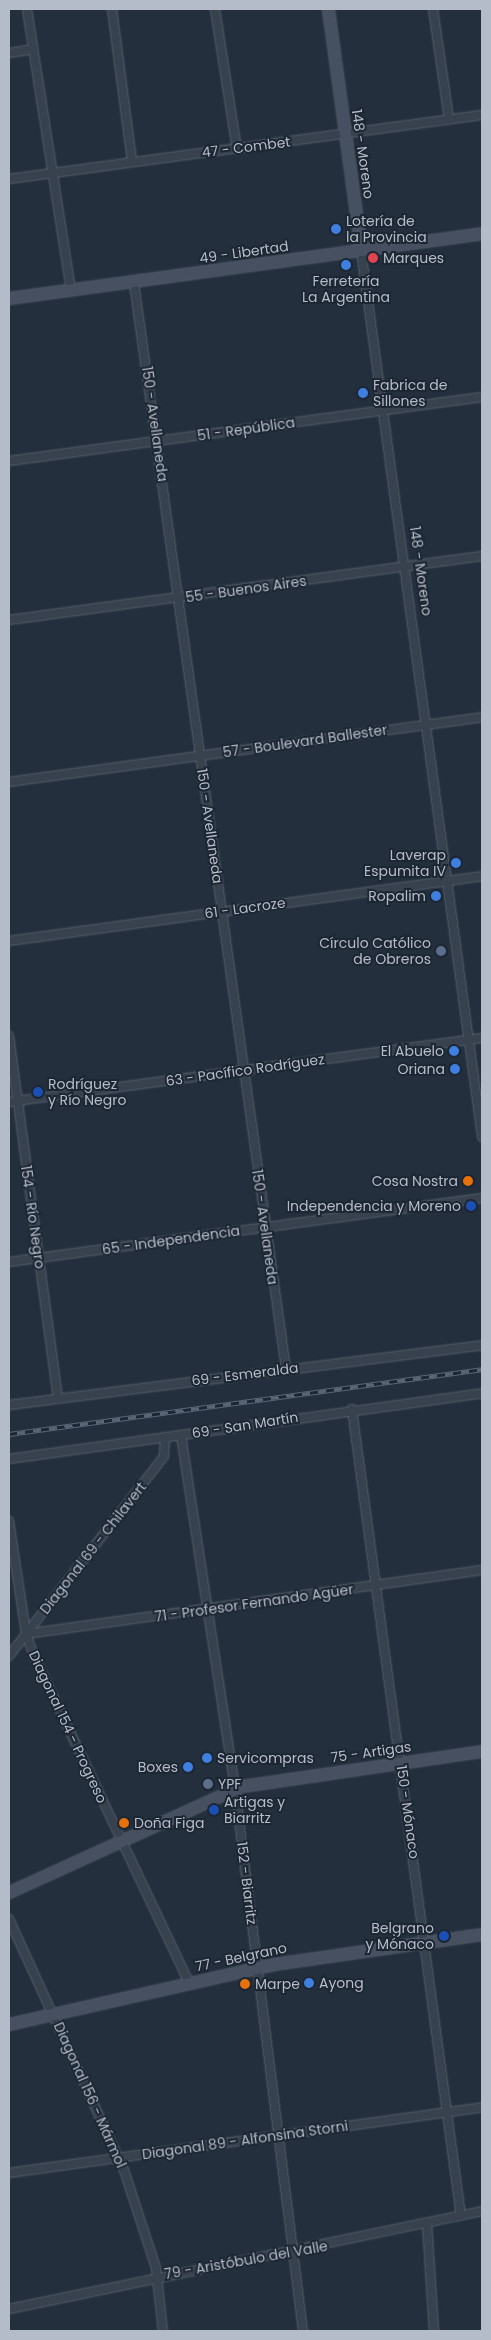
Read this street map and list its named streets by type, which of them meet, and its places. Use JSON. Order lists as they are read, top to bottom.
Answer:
{
  "streets": {
    "street": [
      "47 - Combet",
      "148 - Moreno",
      "49 - Libertad",
      "150 - Avellaneda",
      "51 - República",
      "55 - Buenos Aires",
      "57 - Boulevard Ballester",
      "61 - Lacroze",
      "63 - Pacífico Rodríguez",
      "154 - Río Negro",
      "65 - Independencia",
      "69 - Esmeralda",
      "69 - San Martín",
      "Diagonal 69 - Chilavert",
      "71 - Profesor Fernando Agüer",
      "Diagonal 154 - Progreso",
      "75 - Artigas",
      "150 - Mónaco",
      "152 - Biarritz",
      "77 - Belgrano",
      "Diagonal 156 - Mármol",
      "Diagonal 89 - Alfonsina Storni",
      "79 - Aristóbulo del Valle"
    ]
  },
  "crossings": [
    ["47 - Combet", "148 - Moreno"],
    ["148 - Moreno", "49 - Libertad"],
    ["148 - Moreno", "51 - República"],
    ["148 - Moreno", "55 - Buenos Aires"],
    ["148 - Moreno", "57 - Boulevard Ballester"],
    ["148 - Moreno", "61 - Lacroze"],
    ["148 - Moreno", "63 - Pacífico Rodríguez"],
    ["49 - Libertad", "150 - Avellaneda"],
    ["150 - Avellaneda", "51 - República"],
    ["150 - Avellaneda", "55 - Buenos Aires"],
    ["150 - Avellaneda", "57 - Boulevard Ballester"],
    ["150 - Avellaneda", "61 - Lacroze"],
    ["150 - Avellaneda", "63 - Pacífico Rodríguez"],
    ["150 - Avellaneda", "65 - Independencia"],
    ["150 - Avellaneda", "69 - Esmeralda"],
    ["63 - Pacífico Rodríguez", "154 - Río Negro"],
    ["154 - Río Negro", "65 - Independencia"],
    ["154 - Río Negro", "69 - Esmeralda"],
    ["69 - San Martín", "Diagonal 69 - Chilavert"],
    ["69 - San Martín", "150 - Mónaco"],
    ["69 - San Martín", "152 - Biarritz"],
    ["Diagonal 69 - Chilavert", "71 - Profesor Fernando Agüer"],
    ["Diagonal 69 - Chilavert", "Diagonal 154 - Progreso"],
    ["71 - Profesor Fernando Agüer", "Diagonal 154 - Progreso"],
    ["71 - Profesor Fernando Agüer", "150 - Mónaco"],
    ["71 - Profesor Fernando Agüer", "152 - Biarritz"],
    ["Diagonal 154 - Progreso", "75 - Artigas"],
    ["Diagonal 154 - Progreso", "77 - Belgrano"],
    ["75 - Artigas", "150 - Mónaco"],
    ["75 - Artigas", "152 - Biarritz"],
    ["150 - Mónaco", "77 - Belgrano"],
    ["150 - Mónaco", "Diagonal 89 - Alfonsina Storni"],
    ["150 - Mónaco", "79 - Aristóbulo del Valle"],
    ["152 - Biarritz", "77 - Belgrano"],
    ["152 - Biarritz", "Diagonal 89 - Alfonsina Storni"],
    ["152 - Biarritz", "79 - Aristóbulo del Valle"],
    ["77 - Belgrano", "Diagonal 156 - Mármol"],
    ["Diagonal 156 - Mármol", "Diagonal 89 - Alfonsina Storni"],
    ["Diagonal 156 - Mármol", "79 - Aristóbulo del Valle"]
  ],
  "places": [
    "Lotería de la Provincia",
    "Marques",
    "Ferretería La Argentina",
    "Fabrica de Sillones",
    "Laverap Espumita IV",
    "Ropalim",
    "Círculo Católico de Obreros",
    "El Abuelo",
    "Oriana",
    "Rodríguez y Río Negro",
    "Cosa Nostra",
    "Independencia y Moreno",
    "Servicompras",
    "Boxes",
    "YPF",
    "Artigas y Biarritz",
    "Doña Figa",
    "Belgrano y Mónaco",
    "Ayong",
    "Marpe"
  ]
}
